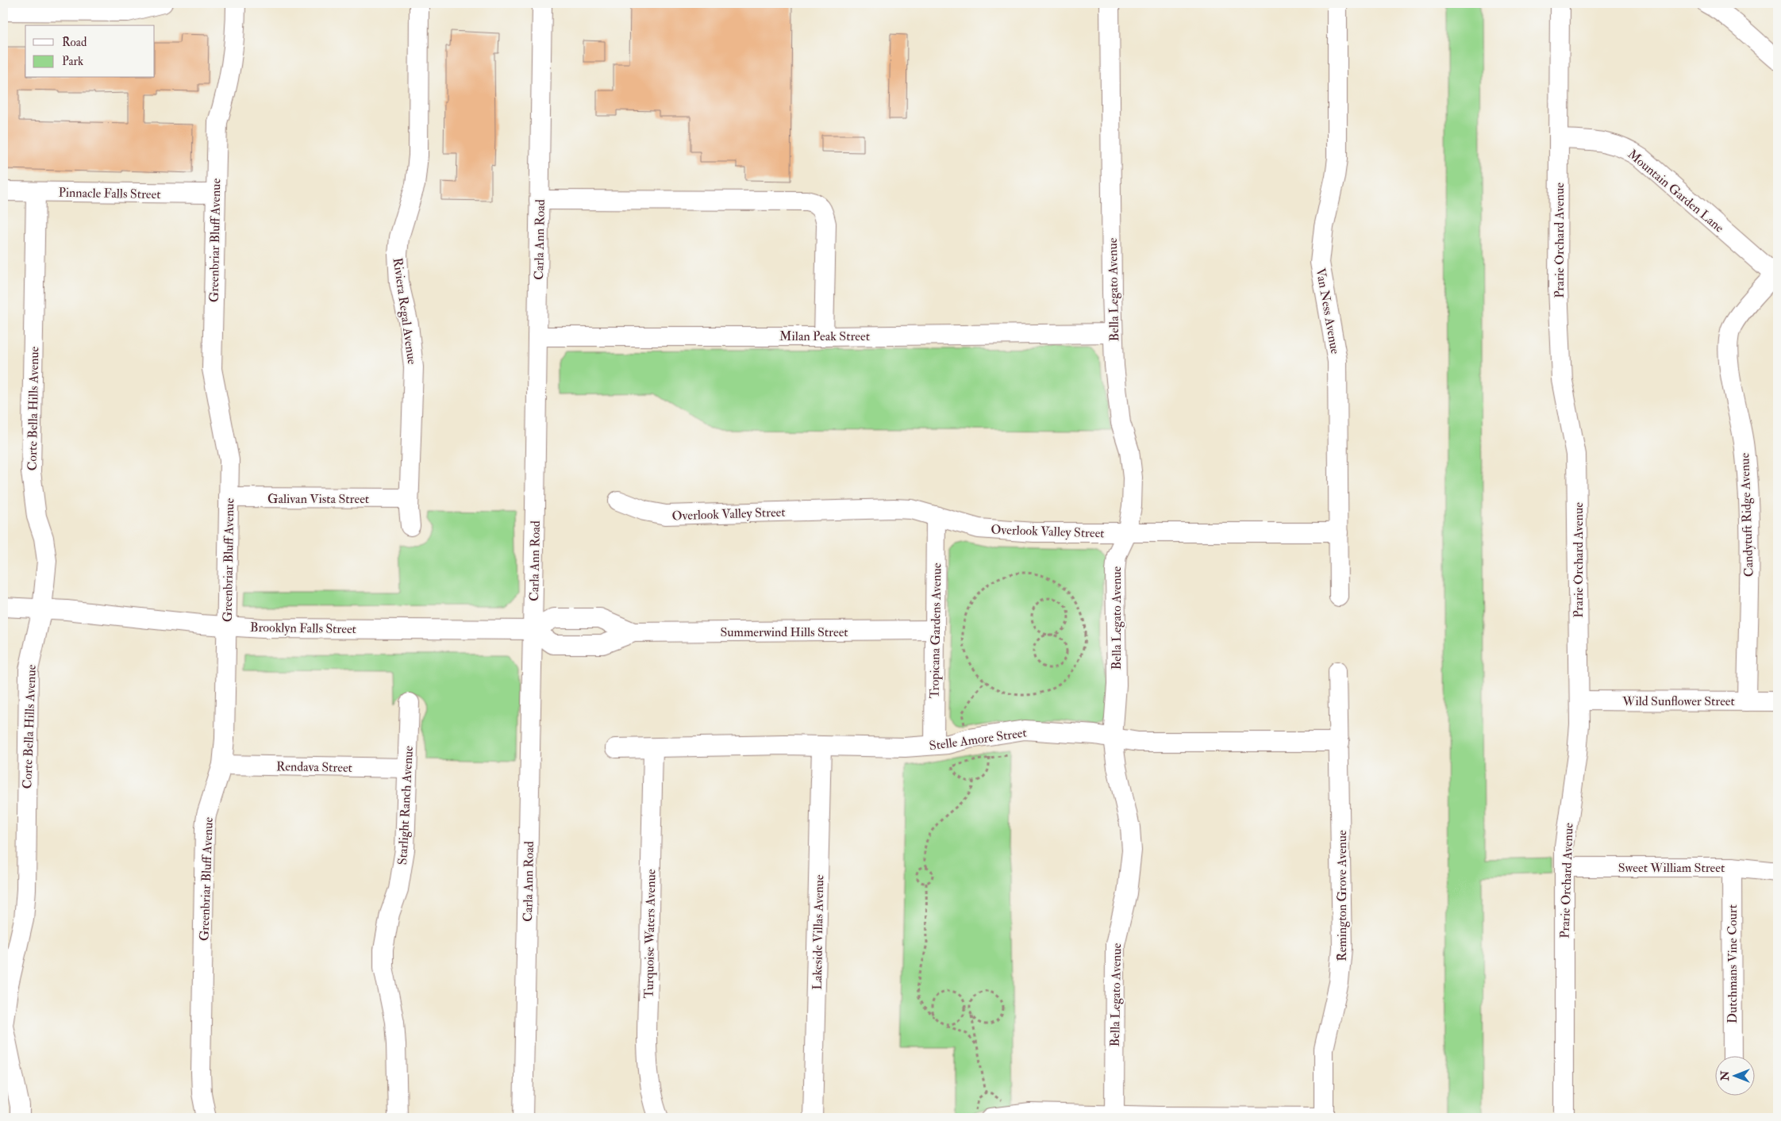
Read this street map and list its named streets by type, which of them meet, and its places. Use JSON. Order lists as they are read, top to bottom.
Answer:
{
  "streets": {
    "street": [
      "Mountain Garden Lane",
      "Pinnacle Falls Street",
      "Carla Ann Road",
      "Greenbriar Bluff Avenue",
      "Prarie Orchard Avenue",
      "Bella Legato Avenue",
      "Riviera Regal Avenue",
      "Van Ness Avenue",
      "Milan Peak Street",
      "Corte Bella Hills Avenue",
      "Galivan Vista Street",
      "Overlook Valley Street",
      "Candytuft Ridge Avenue",
      "Brooklyn Falls Street",
      "Tropicana Gardens Avenue",
      "Summerwind Hills Street",
      "Wild Sunflower Street",
      "Stelle Amore Street",
      "Rendava Street",
      "Starlight Ranch Avenue",
      "Sweet William Street",
      "Remington Grove Avenue",
      "Lakeside Villas Avenue",
      "Turquoise Waters Avenue",
      "Dutchmans Vine Court"
    ]
  },
  "crossings": [
    ["Mountain Garden Lane", "Prarie Orchard Avenue"],
    ["Mountain Garden Lane", "Candytuft Ridge Avenue"],
    ["Pinnacle Falls Street", "Greenbriar Bluff Avenue"],
    ["Pinnacle Falls Street", "Corte Bella Hills Avenue"],
    ["Carla Ann Road", "Milan Peak Street"],
    ["Carla Ann Road", "Brooklyn Falls Street"],
    ["Carla Ann Road", "Summerwind Hills Street"],
    ["Greenbriar Bluff Avenue", "Galivan Vista Street"],
    ["Greenbriar Bluff Avenue", "Brooklyn Falls Street"],
    ["Greenbriar Bluff Avenue", "Rendava Street"],
    ["Prarie Orchard Avenue", "Wild Sunflower Street"],
    ["Prarie Orchard Avenue", "Sweet William Street"],
    ["Bella Legato Avenue", "Milan Peak Street"],
    ["Bella Legato Avenue", "Overlook Valley Street"],
    ["Bella Legato Avenue", "Stelle Amore Street"],
    ["Riviera Regal Avenue", "Galivan Vista Street"],
    ["Van Ness Avenue", "Overlook Valley Street"],
    ["Corte Bella Hills Avenue", "Brooklyn Falls Street"],
    ["Overlook Valley Street", "Tropicana Gardens Avenue"],
    ["Candytuft Ridge Avenue", "Wild Sunflower Street"],
    ["Brooklyn Falls Street", "Summerwind Hills Street"],
    ["Tropicana Gardens Avenue", "Summerwind Hills Street"],
    ["Tropicana Gardens Avenue", "Stelle Amore Street"],
    ["Stelle Amore Street", "Remington Grove Avenue"],
    ["Stelle Amore Street", "Lakeside Villas Avenue"],
    ["Stelle Amore Street", "Turquoise Waters Avenue"],
    ["Rendava Street", "Starlight Ranch Avenue"],
    ["Sweet William Street", "Dutchmans Vine Court"]
  ],
  "legend": ["Road", "Park"],
  "north": "left"
}
